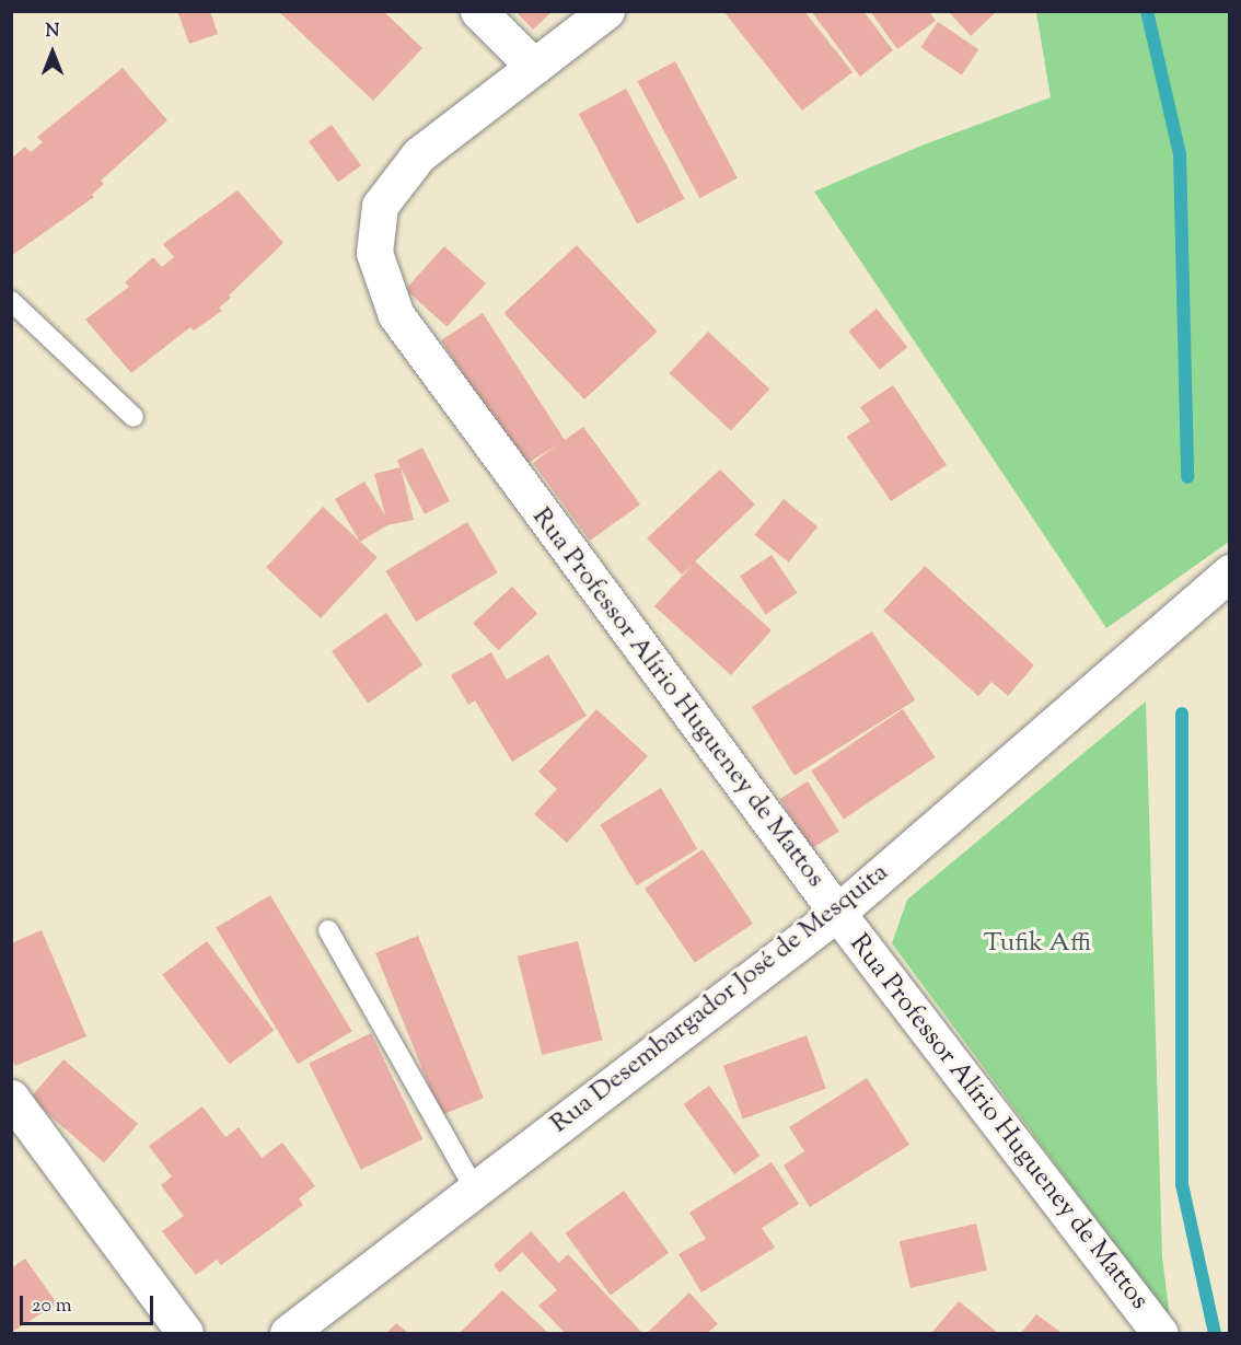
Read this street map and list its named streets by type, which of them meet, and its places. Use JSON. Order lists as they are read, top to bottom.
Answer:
{
  "streets": {
    "street": ["Rua Professor Alírio Hugueney de Mattos", "Rua Desembargador José de Mesquita"]
  },
  "crossings": [
    ["Rua Professor Alírio Hugueney de Mattos", "Rua Desembargador José de Mesquita"]
  ],
  "parks": ["Tufik Affi"],
  "scale_bar": "20 m",
  "north": "top"
}
